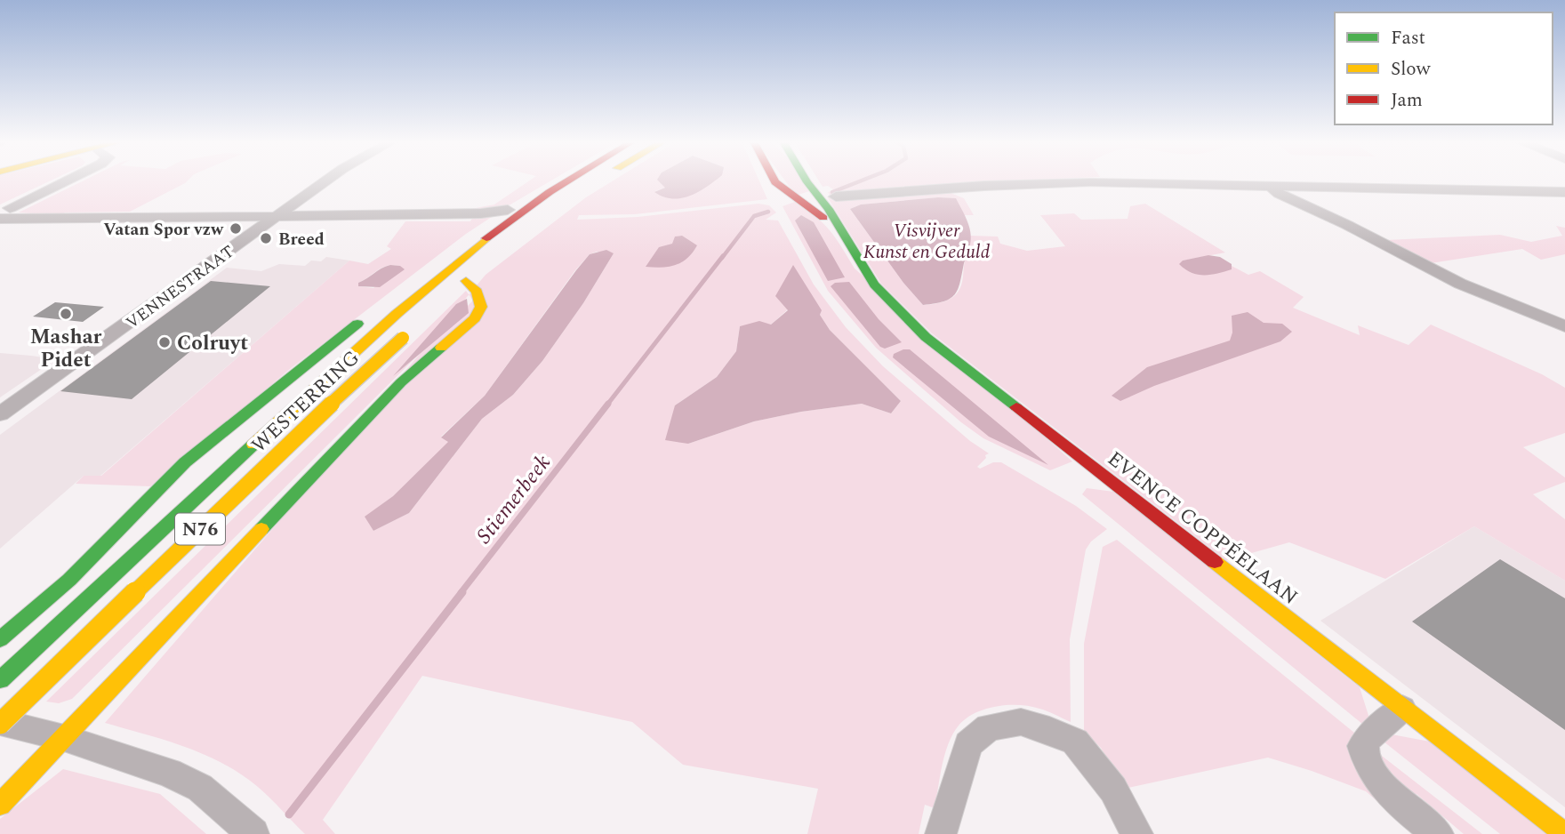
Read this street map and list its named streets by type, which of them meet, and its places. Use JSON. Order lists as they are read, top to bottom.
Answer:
{
  "streets": {
    "main road": ["WESTERRING", "EVENCE COPPÉELAAN", "N76"],
    "street": ["VENNESTRAAT"]
  },
  "water": ["Visvijver Kunst en Geduld", "Stiemerbeek"],
  "places": [
    "Vatan Spor vzw",
    "Breed",
    "Mashar Pidet",
    "Colruyt"
  ],
  "legend": ["Fast", "Slow", "Jam"]
}
